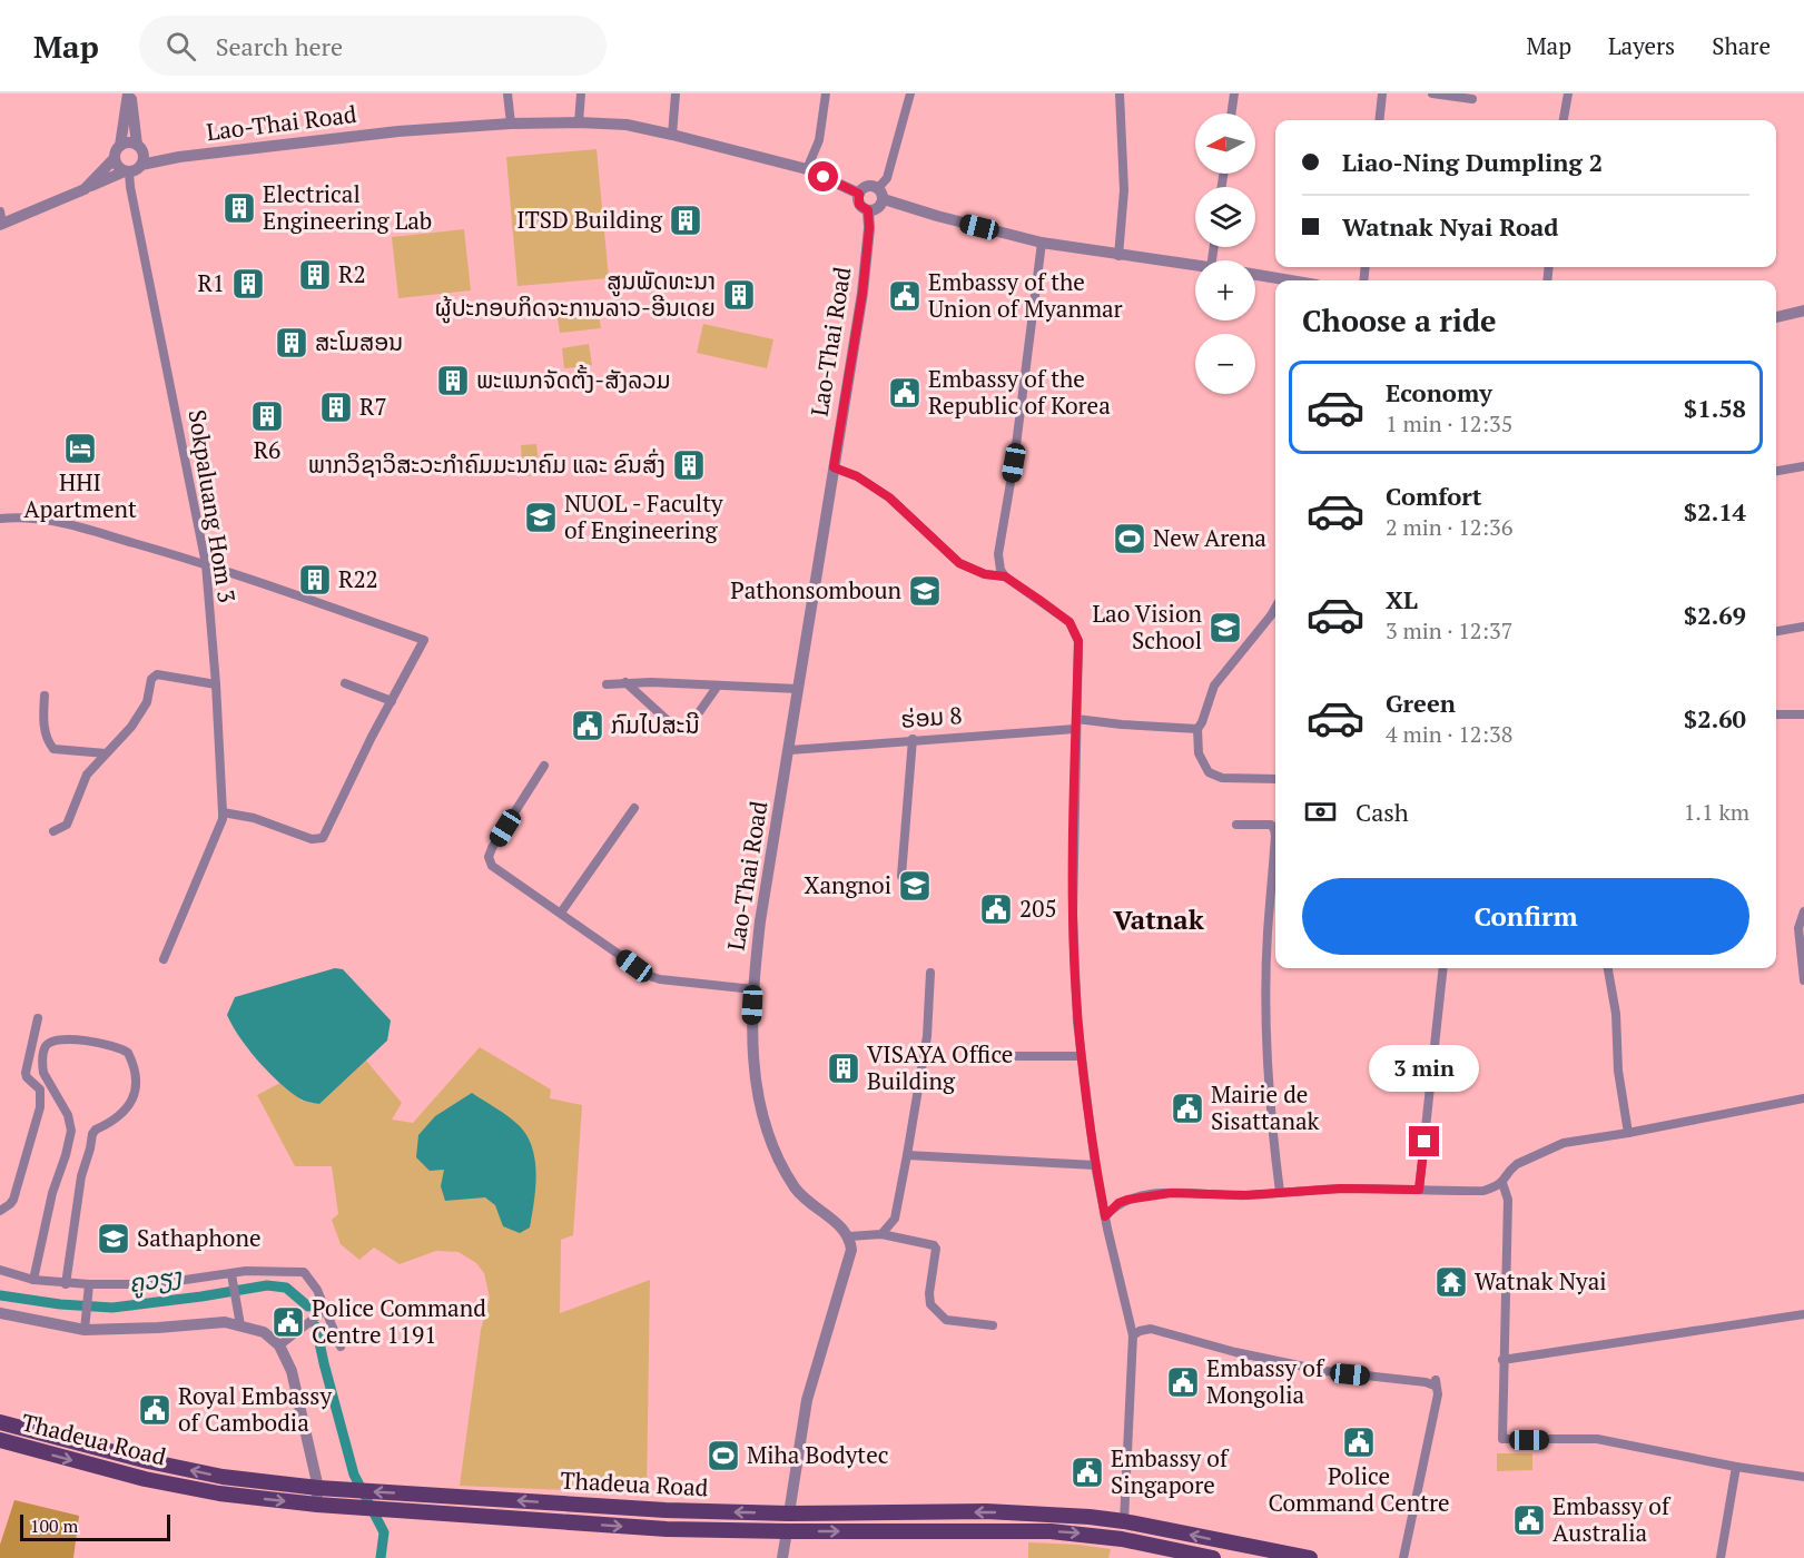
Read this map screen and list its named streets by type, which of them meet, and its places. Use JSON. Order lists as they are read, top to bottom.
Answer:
{
  "streets": {
    "main road": ["Thadeua Road"],
    "street": ["Lao-Thai Road", "Sokpaluang Hom 3", "ຮ່ອມ 8"]
  },
  "crossings": [
    ["Lao-Thai Road", "Sokpaluang Hom 3"],
    ["Lao-Thai Road", "ຮ່ອມ 8"]
  ],
  "districts": ["Vatnak"],
  "water": ["ຄູວຽງ"],
  "places": {
    "building": [
      "Electrical Engineering Lab",
      "ITSD Building",
      "R2",
      "R1",
      "ສູນພັດທະນາ ຜູ້ປະກອບກິດຈະການລາວ-ອີນເດຍ",
      "ສະໂມສອນ",
      "ພະແນກຈັດຕັ້ງ-ສັງລວມ",
      "R7",
      "R6",
      "ພາກວິຊາວິສະວະກຳຄົມມະນາຄົມ ແລະ ຂົນສົ່ງ",
      "R22",
      "VISAYA Office Building"
    ],
    "public building": [
      "Embassy of the Union of Myanmar",
      "Embassy of the Republic of Korea",
      "ກົມໄປສະນີ",
      "205",
      "Mairie de Sisattanak",
      "Police Command Centre 1191",
      "Embassy of Mongolia",
      "Royal Embassy of Cambodia",
      "Police Command Centre",
      "Embassy of Singapore",
      "Embassy of Australia"
    ],
    "hotel": ["HHI Apartment"],
    "school or university": [
      "NUOL - Faculty of Engineering",
      "Pathonsomboun",
      "Lao Vision School",
      "Xangnoi",
      "Sathaphone"
    ],
    "sports": ["New Arena", "Miha Bodytec"],
    "temple": ["Watnak Nyai"]
  },
  "scale_bar": "100 m",
  "north": "left",
  "page": {
    "header": "Map",
    "search": "Search here",
    "nav": ["Map", "Layers", "Share"],
    "map_buttons": ["+", "−"],
    "banner": ["Liao-Ning Dumpling 2", "Watnak Nyai Road"],
    "heading": "Choose a ride",
    "list": [
      {
        "name": "Economy",
        "note": "1 min · 12:35",
        "value": "$1.58"
      },
      {
        "name": "Comfort",
        "note": "2 min · 12:36",
        "value": "$2.14"
      },
      {
        "name": "XL",
        "note": "3 min · 12:37",
        "value": "$2.69"
      },
      {
        "name": "Green",
        "note": "4 min · 12:38",
        "value": "$2.60"
      }
    ],
    "pay": ["Cash", "1.1 km"],
    "buttons": "Confirm",
    "bubble": "3 min",
    "scale": "100 m"
  }
}
